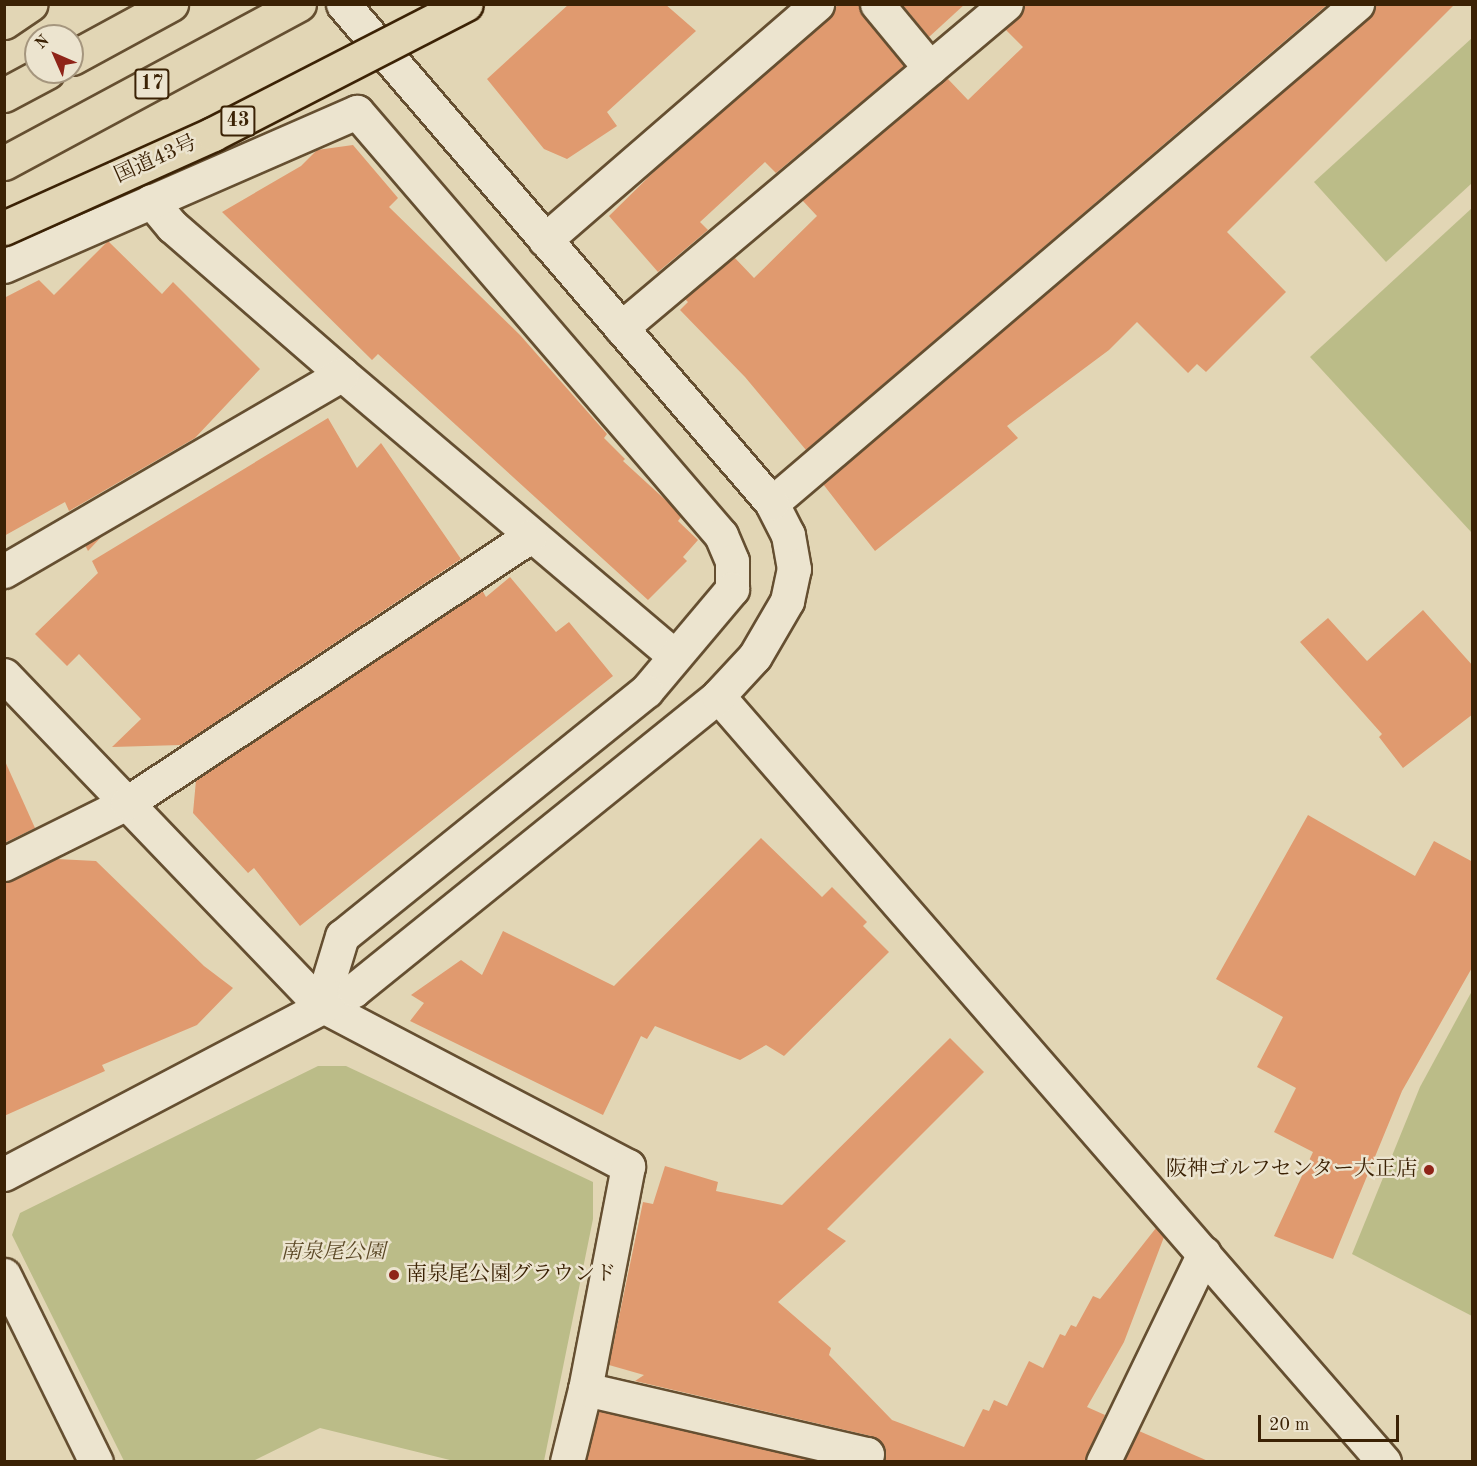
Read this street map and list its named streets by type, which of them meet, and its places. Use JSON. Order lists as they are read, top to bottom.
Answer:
{
  "streets": {
    "highway": ["17", "43", "国道43号"]
  },
  "parks": ["南泉尾公園"],
  "places": ["阪神ゴルフセンター大正店", "南泉尾公園グラウンド"],
  "scale_bar": "20 m",
  "north": "top left"
}
